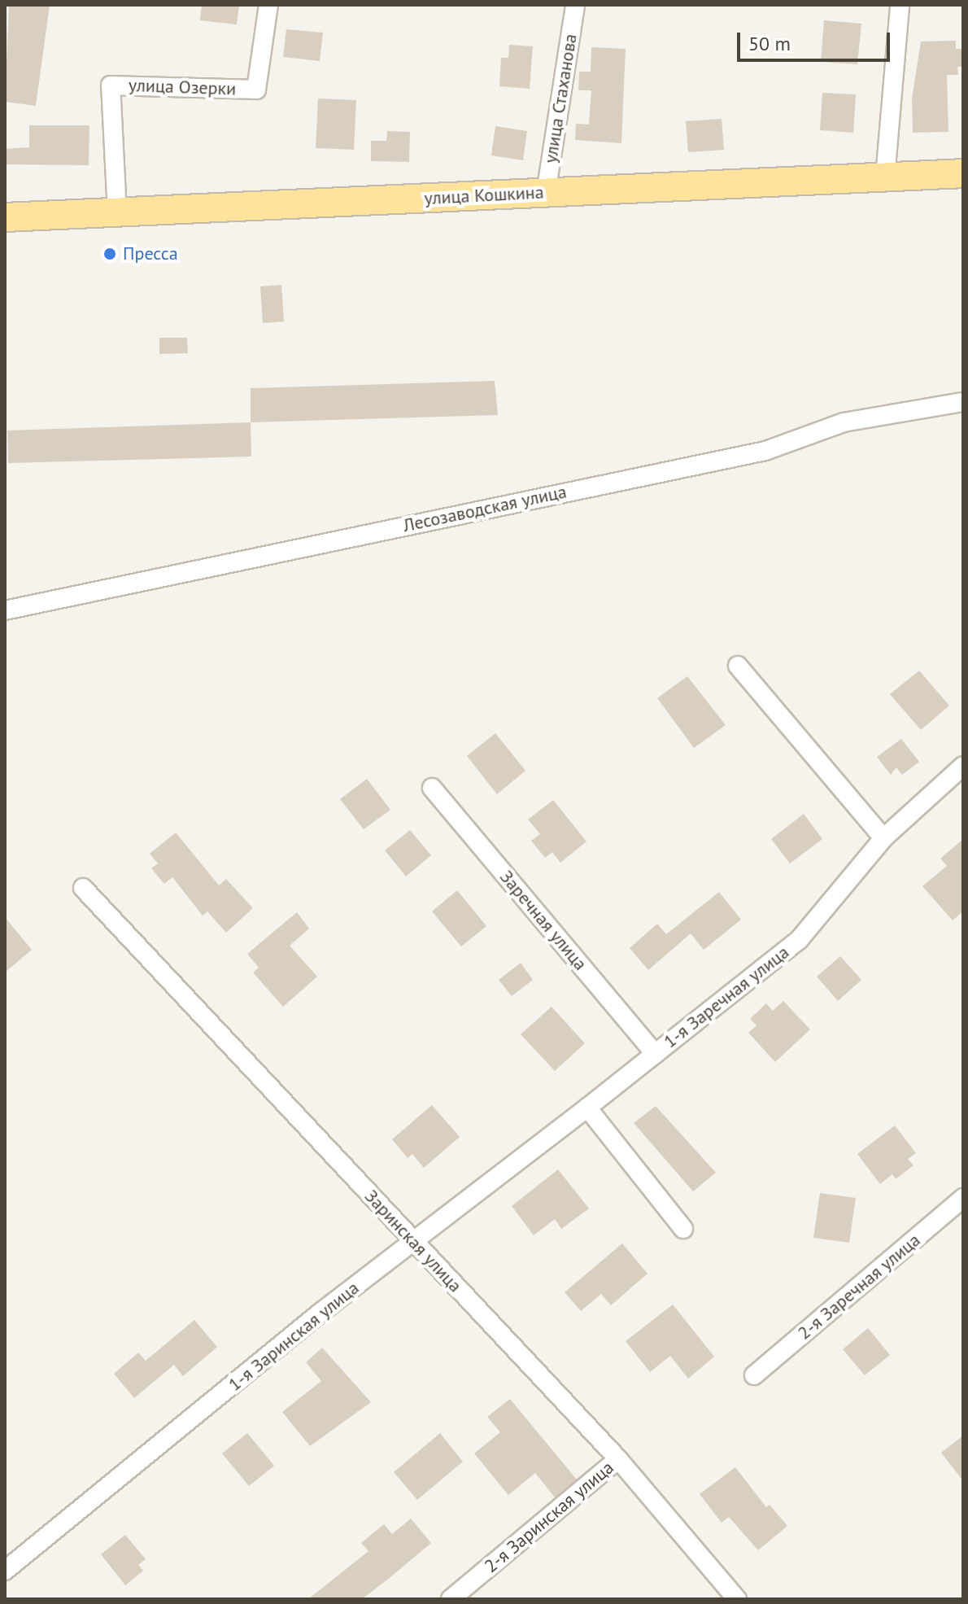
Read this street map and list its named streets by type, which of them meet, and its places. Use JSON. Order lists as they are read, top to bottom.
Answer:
{
  "streets": {
    "main road": ["улица Кошкина"],
    "street": [
      "улица Озерки",
      "улица Стаханова",
      "Лесозаводская улица",
      "Заречная улица",
      "1-я Заречная улица",
      "Заринская улица",
      "2-я Заречная улица",
      "1-я Заринская улица",
      "2-я Заринская улица"
    ]
  },
  "crossings": [
    ["улица Озерки", "улица Кошкина"],
    ["улица Стаханова", "улица Кошкина"],
    ["Заречная улица", "1-я Заречная улица"],
    ["1-я Заречная улица", "1-я Заринская улица"],
    ["Заринская улица", "1-я Заринская улица"],
    ["Заринская улица", "2-я Заринская улица"]
  ],
  "places": ["Пресса"],
  "scale_bar": "50 m"
}
